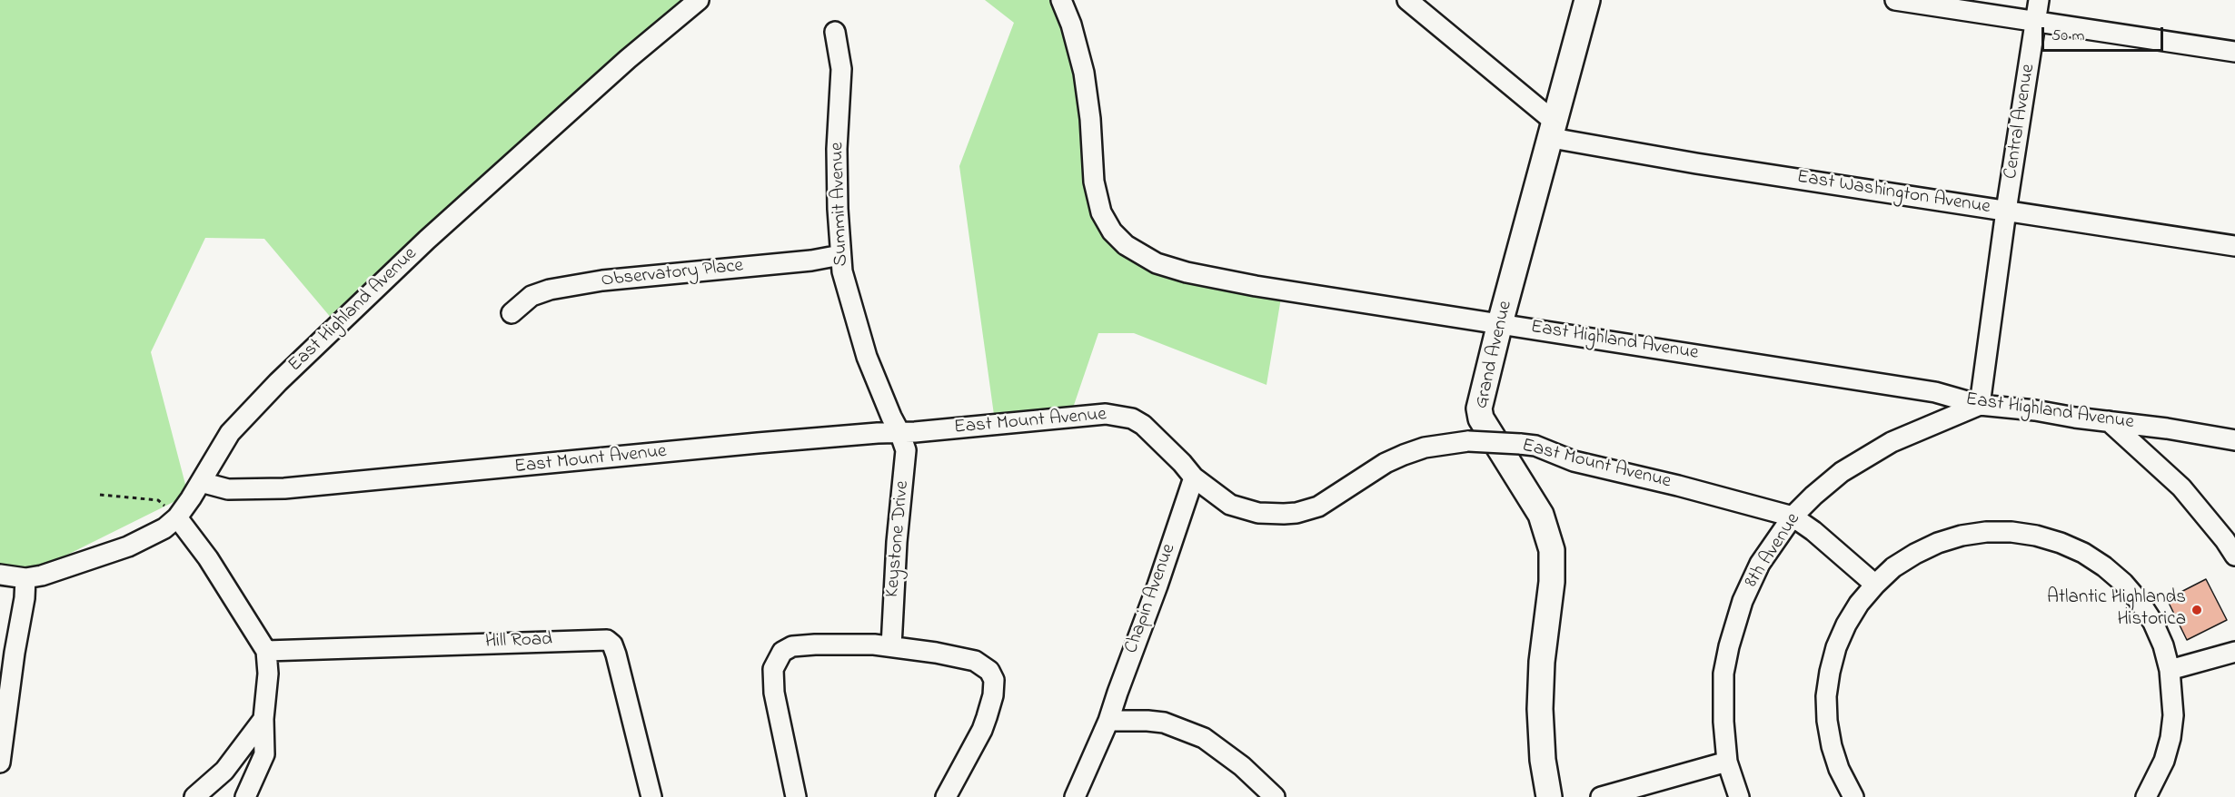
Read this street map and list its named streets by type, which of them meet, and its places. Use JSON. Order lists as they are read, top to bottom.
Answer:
{
  "streets": {
    "street": [
      "Central Avenue",
      "East Washington Avenue",
      "Summit Avenue",
      "Observatory Place",
      "East Highland Avenue",
      "Grand Avenue",
      "East Mount Avenue",
      "Keystone Drive",
      "8th Avenue",
      "Chapin Avenue",
      "Hill Road"
    ]
  },
  "crossings": [
    ["Central Avenue", "East Washington Avenue"],
    ["Central Avenue", "East Highland Avenue"],
    ["Central Avenue", "8th Avenue"],
    ["East Washington Avenue", "Grand Avenue"],
    ["Summit Avenue", "Observatory Place"],
    ["Summit Avenue", "East Mount Avenue"],
    ["Summit Avenue", "Keystone Drive"],
    ["East Highland Avenue", "Grand Avenue"],
    ["East Highland Avenue", "East Mount Avenue"],
    ["East Highland Avenue", "8th Avenue"],
    ["East Mount Avenue", "Keystone Drive"],
    ["East Mount Avenue", "8th Avenue"],
    ["East Mount Avenue", "Chapin Avenue"]
  ],
  "places": ["Atlantic Highlands Historica"],
  "scale_bar": "50 m"
}
